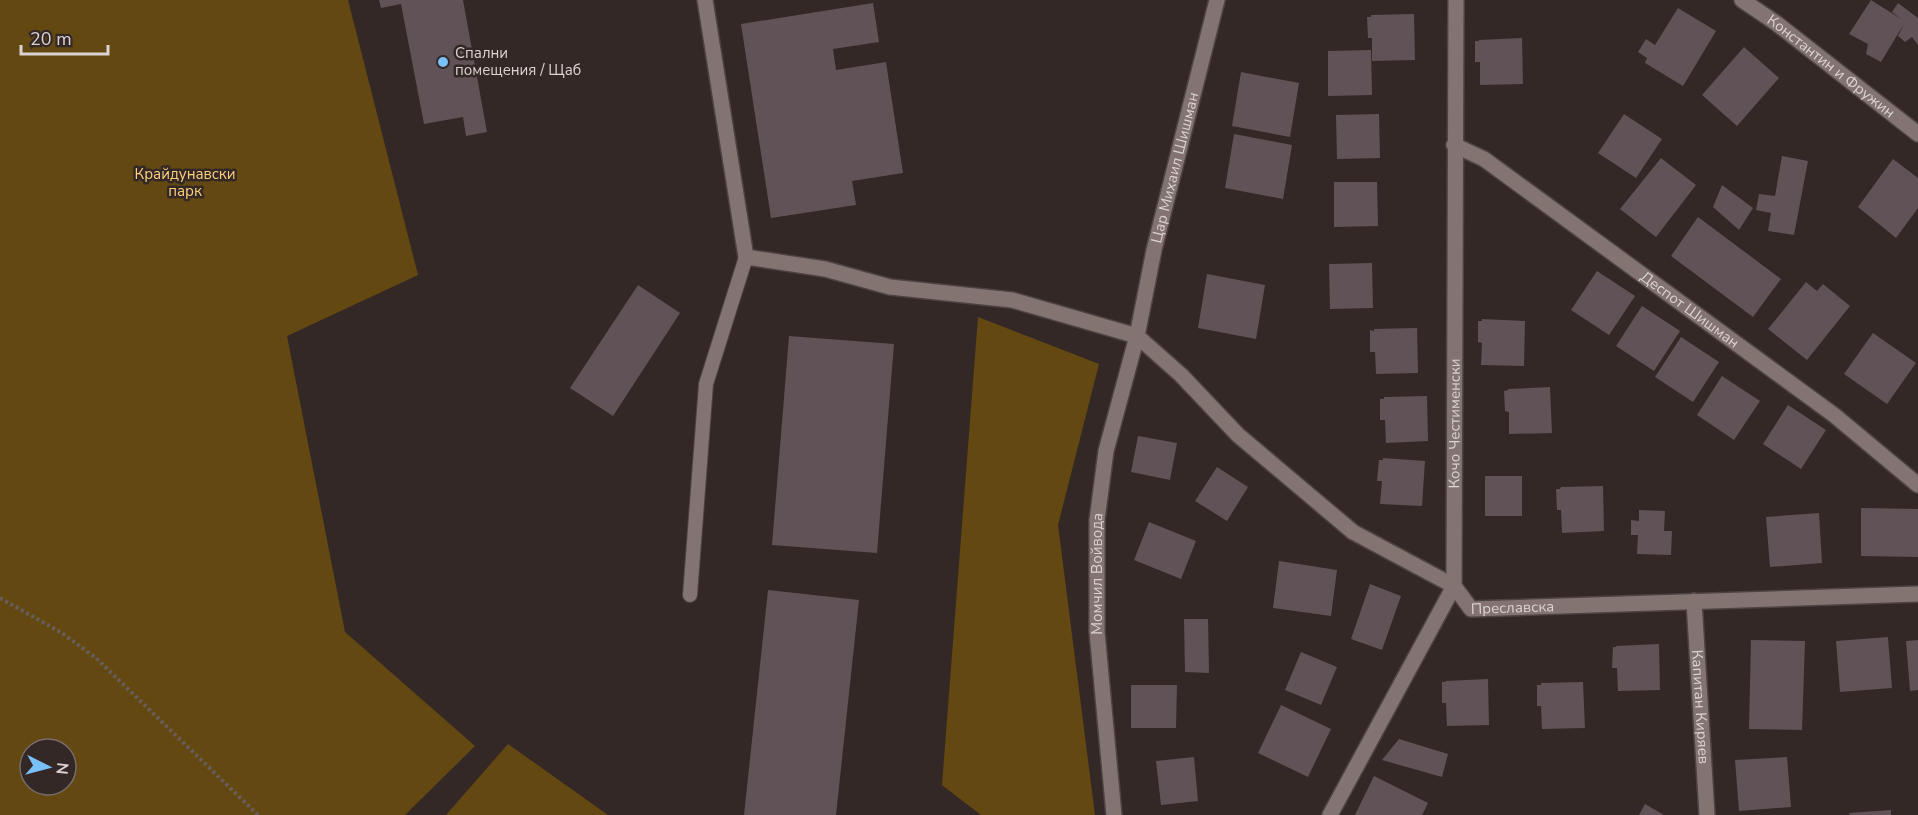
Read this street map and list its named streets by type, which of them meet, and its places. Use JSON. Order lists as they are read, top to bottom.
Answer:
{
  "streets": {
    "street": [
      "Константин и Фружин",
      "Цар Михаил Шишман",
      "Деспот Шишман",
      "Кочо Честименски",
      "Момчил Войвода",
      "Преславска",
      "Капитан Киряев"
    ]
  },
  "crossings": [
    ["Цар Михаил Шишман", "Момчил Войвода"],
    ["Цар Михаил Шишман", "Преславска"],
    ["Деспот Шишман", "Кочо Честименски"],
    ["Кочо Честименски", "Преславска"],
    ["Момчил Войвода", "Преславска"],
    ["Преславска", "Капитан Киряев"]
  ],
  "parks": ["Крайдунавски парк"],
  "places": ["Спални помещения / Щаб"],
  "scale_bar": "20 m",
  "north": "right"
}
